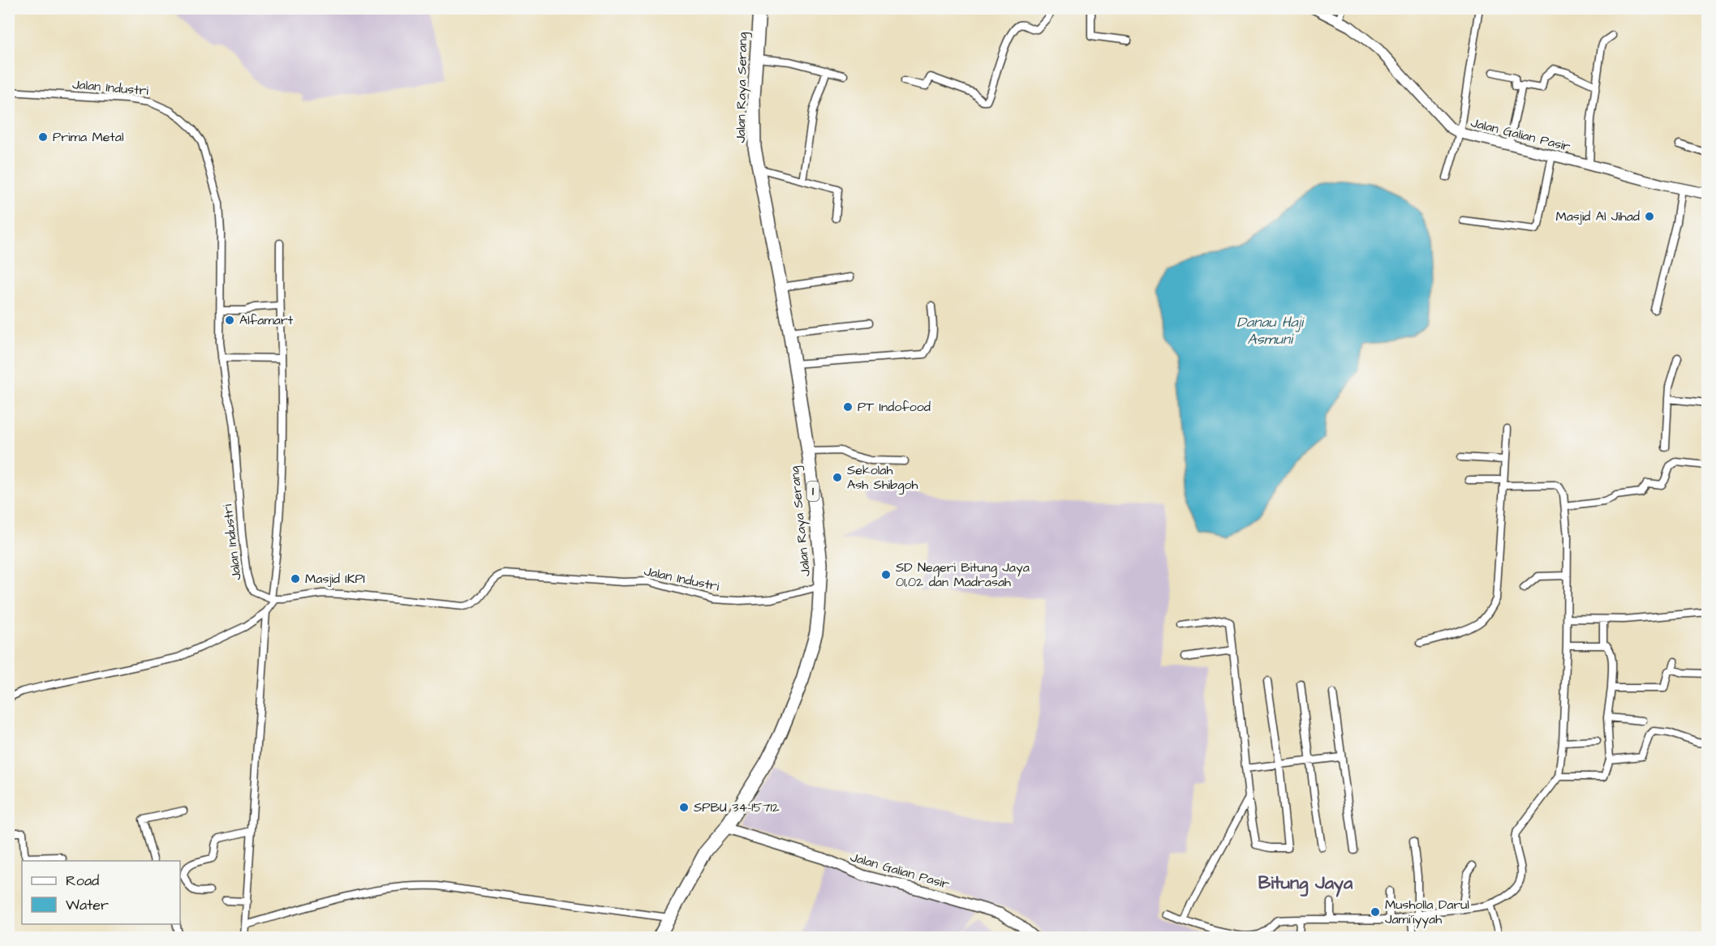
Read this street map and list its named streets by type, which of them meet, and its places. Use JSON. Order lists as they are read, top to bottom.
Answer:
{
  "streets": {
    "highway": ["Jalan Raya Serang", "1"],
    "street": ["Jalan Industri", "Jalan Galian Pasir"]
  },
  "crossings": [
    ["Jalan Industri", "Jalan Raya Serang"],
    ["Jalan Raya Serang", "Jalan Galian Pasir"]
  ],
  "districts": ["Bitung Jaya"],
  "water": ["Danau Haji Asmuni"],
  "places": [
    "Prima Metal",
    "Masjid Al Jihad",
    "Alfamart",
    "PT Indofood",
    "Sekolah Ash Shibgoh",
    "SD Negeri Bitung Jaya 01,02 dan Madrasah",
    "Masjid IKPI",
    "SPBU 34-15712",
    "Musholla Darul Jami'iyyah"
  ],
  "legend": ["Road", "Water"]
}
